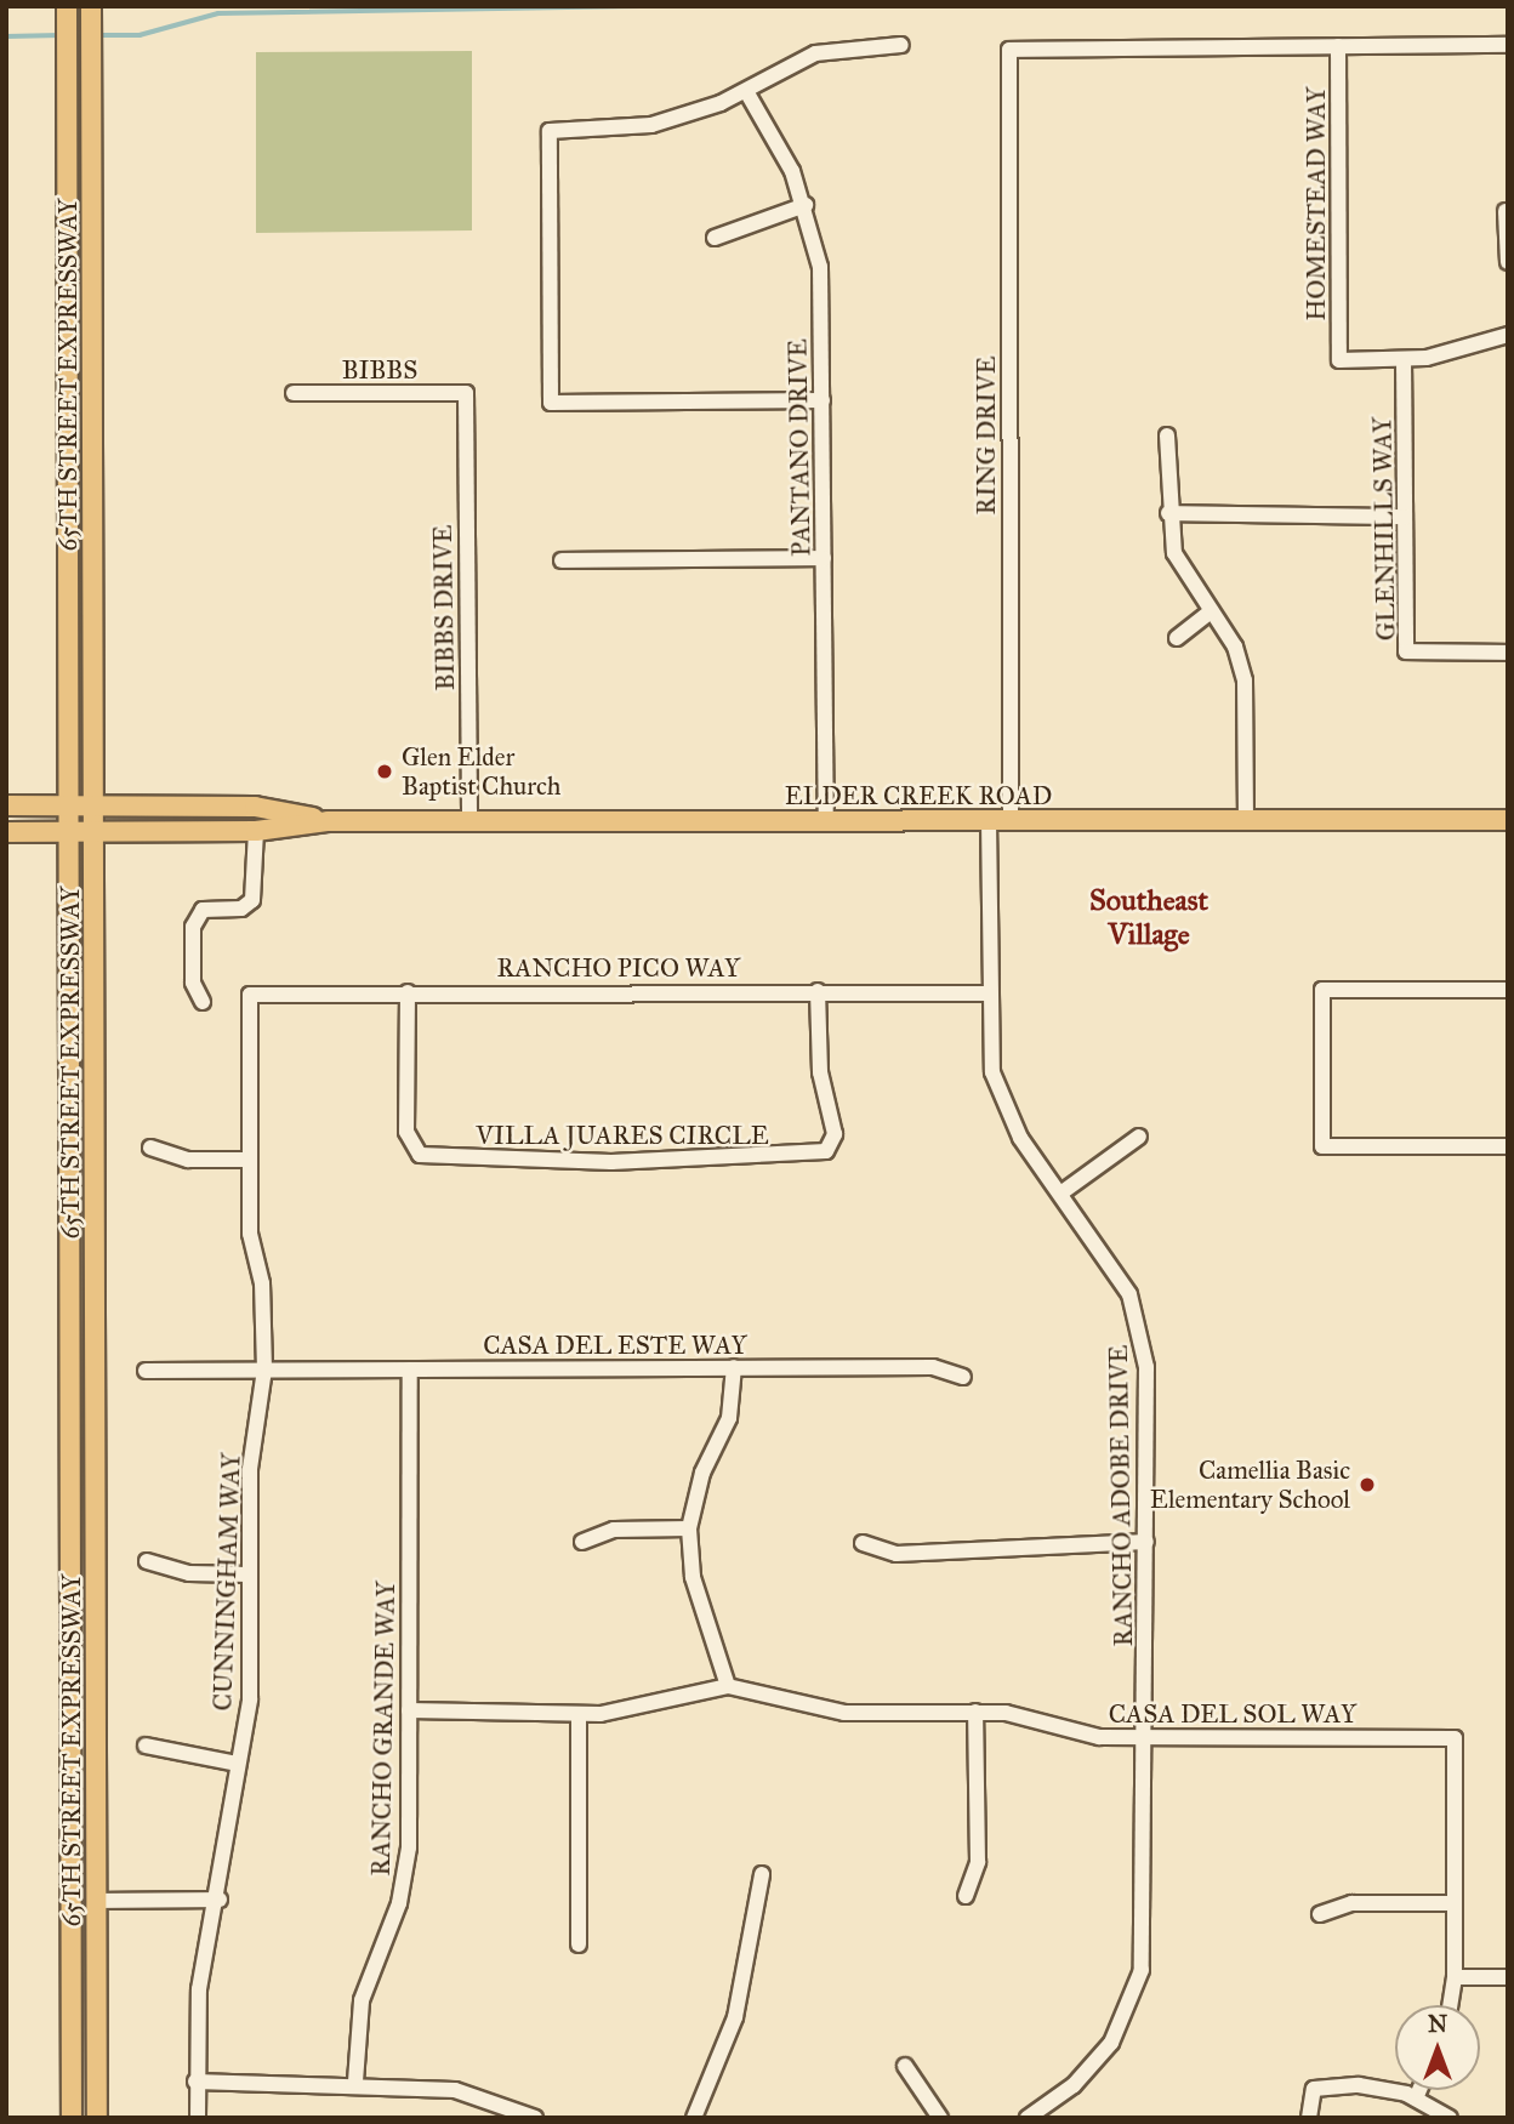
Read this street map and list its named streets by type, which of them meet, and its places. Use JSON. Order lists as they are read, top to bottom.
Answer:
{
  "streets": {
    "main road": ["65TH STREET EXPRESSWAY", "ELDER CREEK ROAD"],
    "street": [
      "HOMESTEAD WAY",
      "BIBBS",
      "RING DRIVE",
      "PANTANO DRIVE",
      "GLENHILLS WAY",
      "BIBBS DRIVE",
      "RANCHO PICO WAY",
      "VILLA JUARES CIRCLE",
      "CASA DEL ESTE WAY",
      "RANCHO ADOBE DRIVE",
      "CUNNINGHAM WAY",
      "CASA DEL SOL WAY",
      "RANCHO GRANDE WAY"
    ]
  },
  "crossings": [
    ["HOMESTEAD WAY", "RING DRIVE"],
    ["HOMESTEAD WAY", "GLENHILLS WAY"],
    ["BIBBS", "BIBBS DRIVE"],
    ["65TH STREET EXPRESSWAY", "ELDER CREEK ROAD"],
    ["RING DRIVE", "ELDER CREEK ROAD"],
    ["PANTANO DRIVE", "ELDER CREEK ROAD"],
    ["BIBBS DRIVE", "ELDER CREEK ROAD"],
    ["ELDER CREEK ROAD", "RANCHO ADOBE DRIVE"],
    ["RANCHO PICO WAY", "VILLA JUARES CIRCLE"],
    ["RANCHO PICO WAY", "RANCHO ADOBE DRIVE"],
    ["RANCHO PICO WAY", "CUNNINGHAM WAY"],
    ["CASA DEL ESTE WAY", "CUNNINGHAM WAY"],
    ["CASA DEL ESTE WAY", "RANCHO GRANDE WAY"],
    ["RANCHO ADOBE DRIVE", "CASA DEL SOL WAY"],
    ["CASA DEL SOL WAY", "RANCHO GRANDE WAY"]
  ],
  "districts": ["Southeast Village"],
  "places": ["Glen Elder Baptist Church", "Camellia Basic Elementary School"],
  "north": "top"
}
